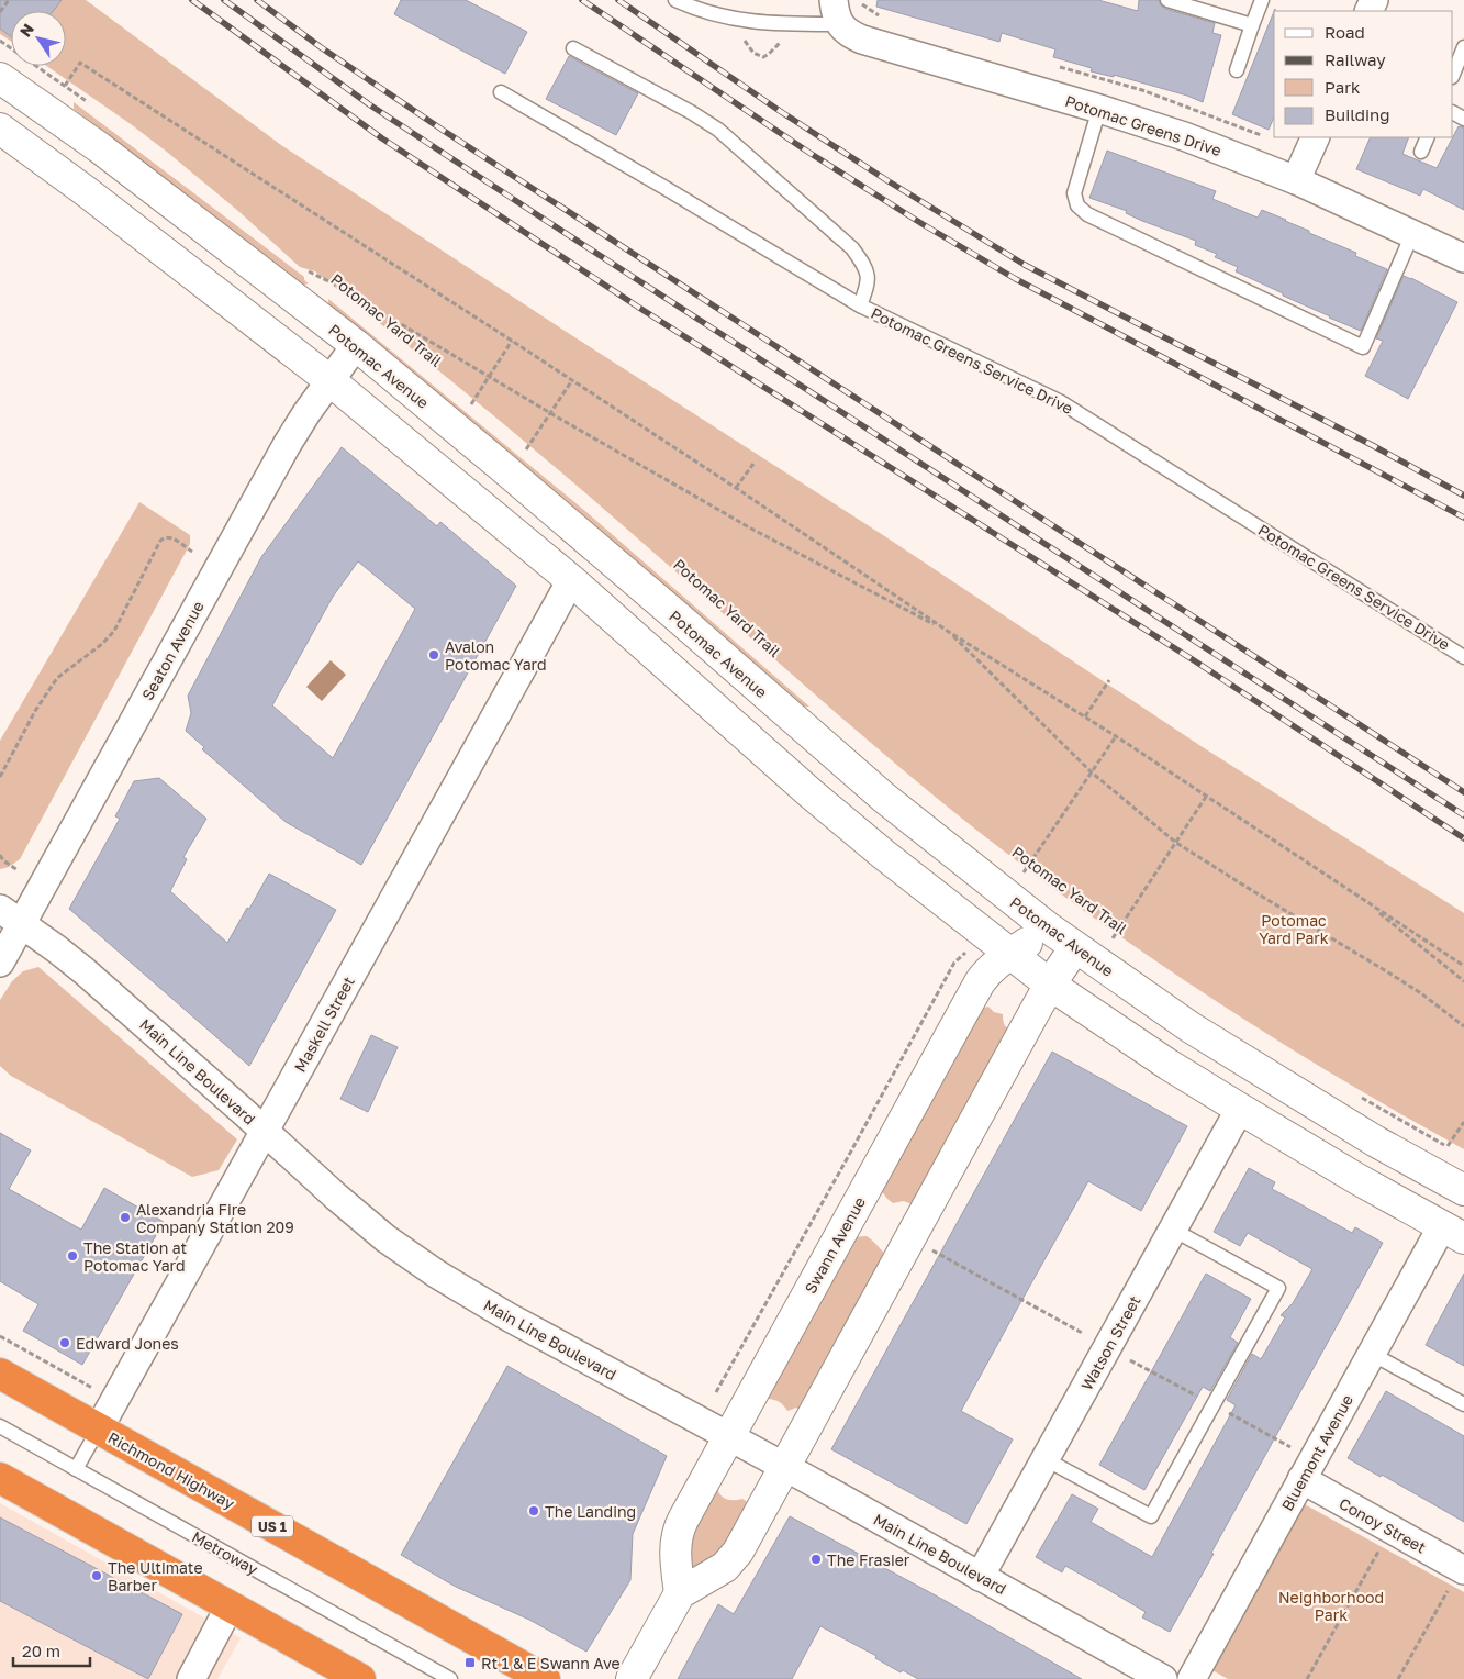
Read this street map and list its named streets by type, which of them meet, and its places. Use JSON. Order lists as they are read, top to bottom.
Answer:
{
  "streets": {
    "highway": ["Richmond Highway", "US 1"],
    "street": [
      "Potomac Greens Drive",
      "Potomac Avenue",
      "Seaton Avenue",
      "Maskell Street",
      "Main Line Boulevard",
      "Swann Avenue",
      "Watson Street",
      "Bluemont Avenue",
      "Conoy Street"
    ],
    "lane": ["Potomac Greens Service Drive", "Metroway"],
    "path": ["Potomac Yard Trail"]
  },
  "crossings": [
    ["Potomac Avenue", "Seaton Avenue"],
    ["Potomac Avenue", "Swann Avenue"],
    ["Seaton Avenue", "Main Line Boulevard"],
    ["Maskell Street", "Main Line Boulevard"],
    ["Maskell Street", "Richmond Highway"],
    ["Maskell Street", "Metroway"],
    ["Main Line Boulevard", "Swann Avenue"],
    ["Main Line Boulevard", "Watson Street"],
    ["Bluemont Avenue", "Conoy Street"]
  ],
  "parks": ["Potomac Yard Park", "Neighborhood Park"],
  "places": {
    "other": [
      "Avalon Potomac Yard",
      "Alexandria Fire Company Station 209",
      "The Station at Potomac Yard",
      "Edward Jones",
      "The Landing",
      "The Frasier",
      "The Ultimate Barber"
    ],
    "transit": ["Rt 1 & E Swann Ave"]
  },
  "legend": [
    "Road",
    "Railway",
    "Park",
    "Building"
  ],
  "scale_bar": "20 m",
  "north": "top left"
}
